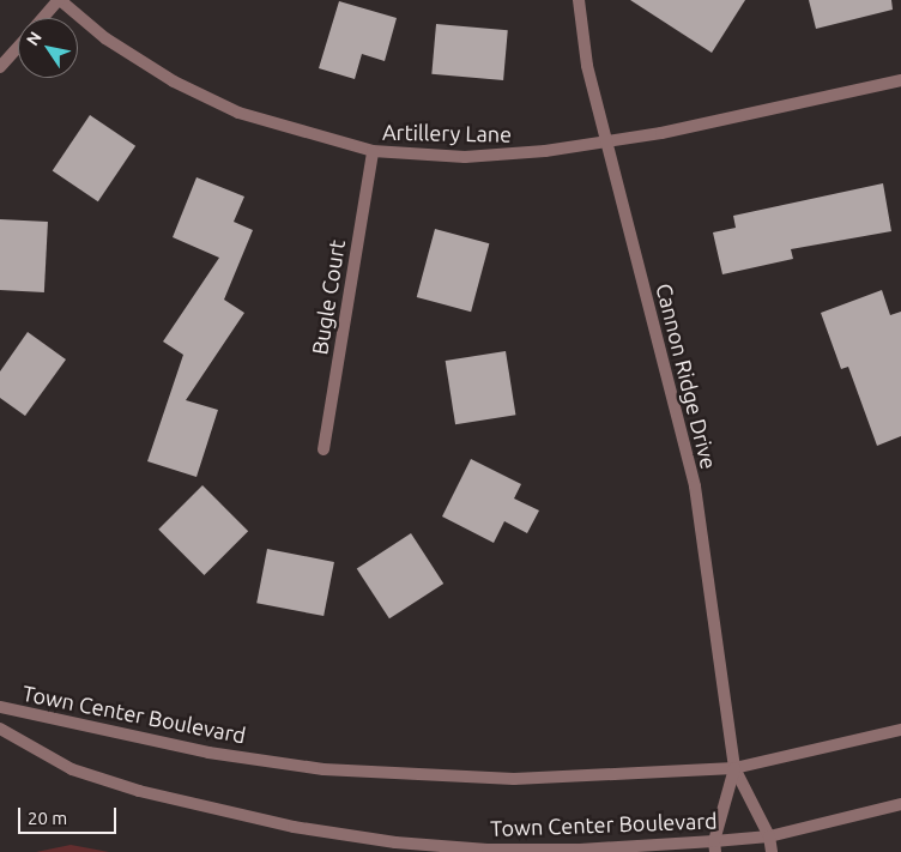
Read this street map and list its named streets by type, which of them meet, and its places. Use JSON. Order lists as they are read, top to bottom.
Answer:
{
  "streets": {
    "street": [
      "Artillery Lane",
      "Bugle Court",
      "Cannon Ridge Drive",
      "Town Center Boulevard"
    ]
  },
  "crossings": [
    ["Artillery Lane", "Bugle Court"],
    ["Artillery Lane", "Cannon Ridge Drive"],
    ["Cannon Ridge Drive", "Town Center Boulevard"]
  ],
  "scale_bar": "20 m",
  "north": "top left"
}
